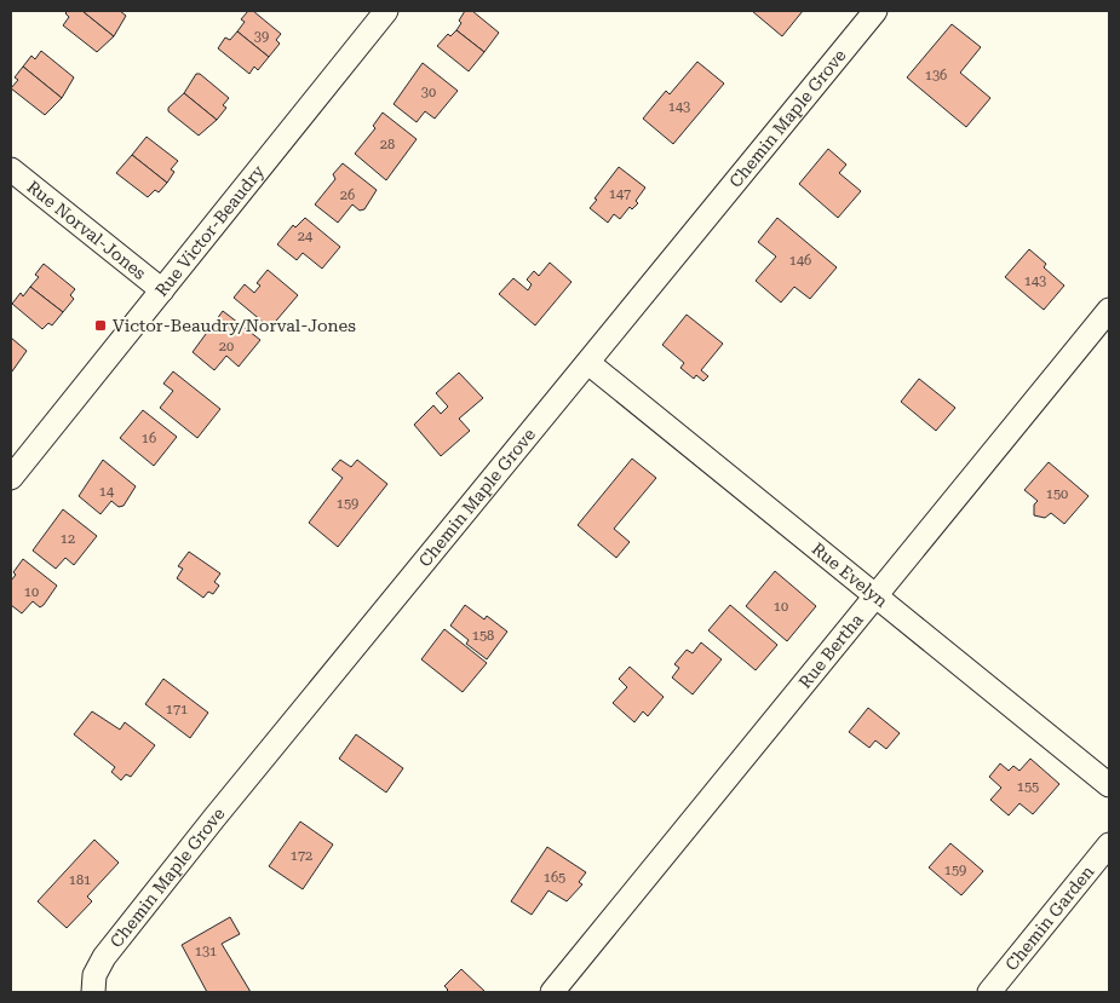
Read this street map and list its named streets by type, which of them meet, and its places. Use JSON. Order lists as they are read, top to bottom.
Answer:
{
  "streets": {
    "street": [
      "Chemin Maple Grove",
      "Rue Norval-Jones",
      "Rue Victor-Beaudry",
      "Rue Evelyn",
      "Rue Bertha",
      "Chemin Garden"
    ]
  },
  "crossings": [
    ["Chemin Maple Grove", "Rue Evelyn"],
    ["Rue Norval-Jones", "Rue Victor-Beaudry"],
    ["Rue Evelyn", "Rue Bertha"]
  ],
  "places": {
    "transit": ["Victor-Beaudry/Norval-Jones"]
  },
  "house_numbers": [
    "39",
    "136",
    "30",
    "143",
    "28",
    "147",
    "26",
    "24",
    "146",
    "143",
    "20",
    "16",
    "14",
    "150",
    "159",
    "12",
    "10",
    "10",
    "158",
    "171",
    "155",
    "172",
    "159",
    "165",
    "181",
    "131"
  ]
}
